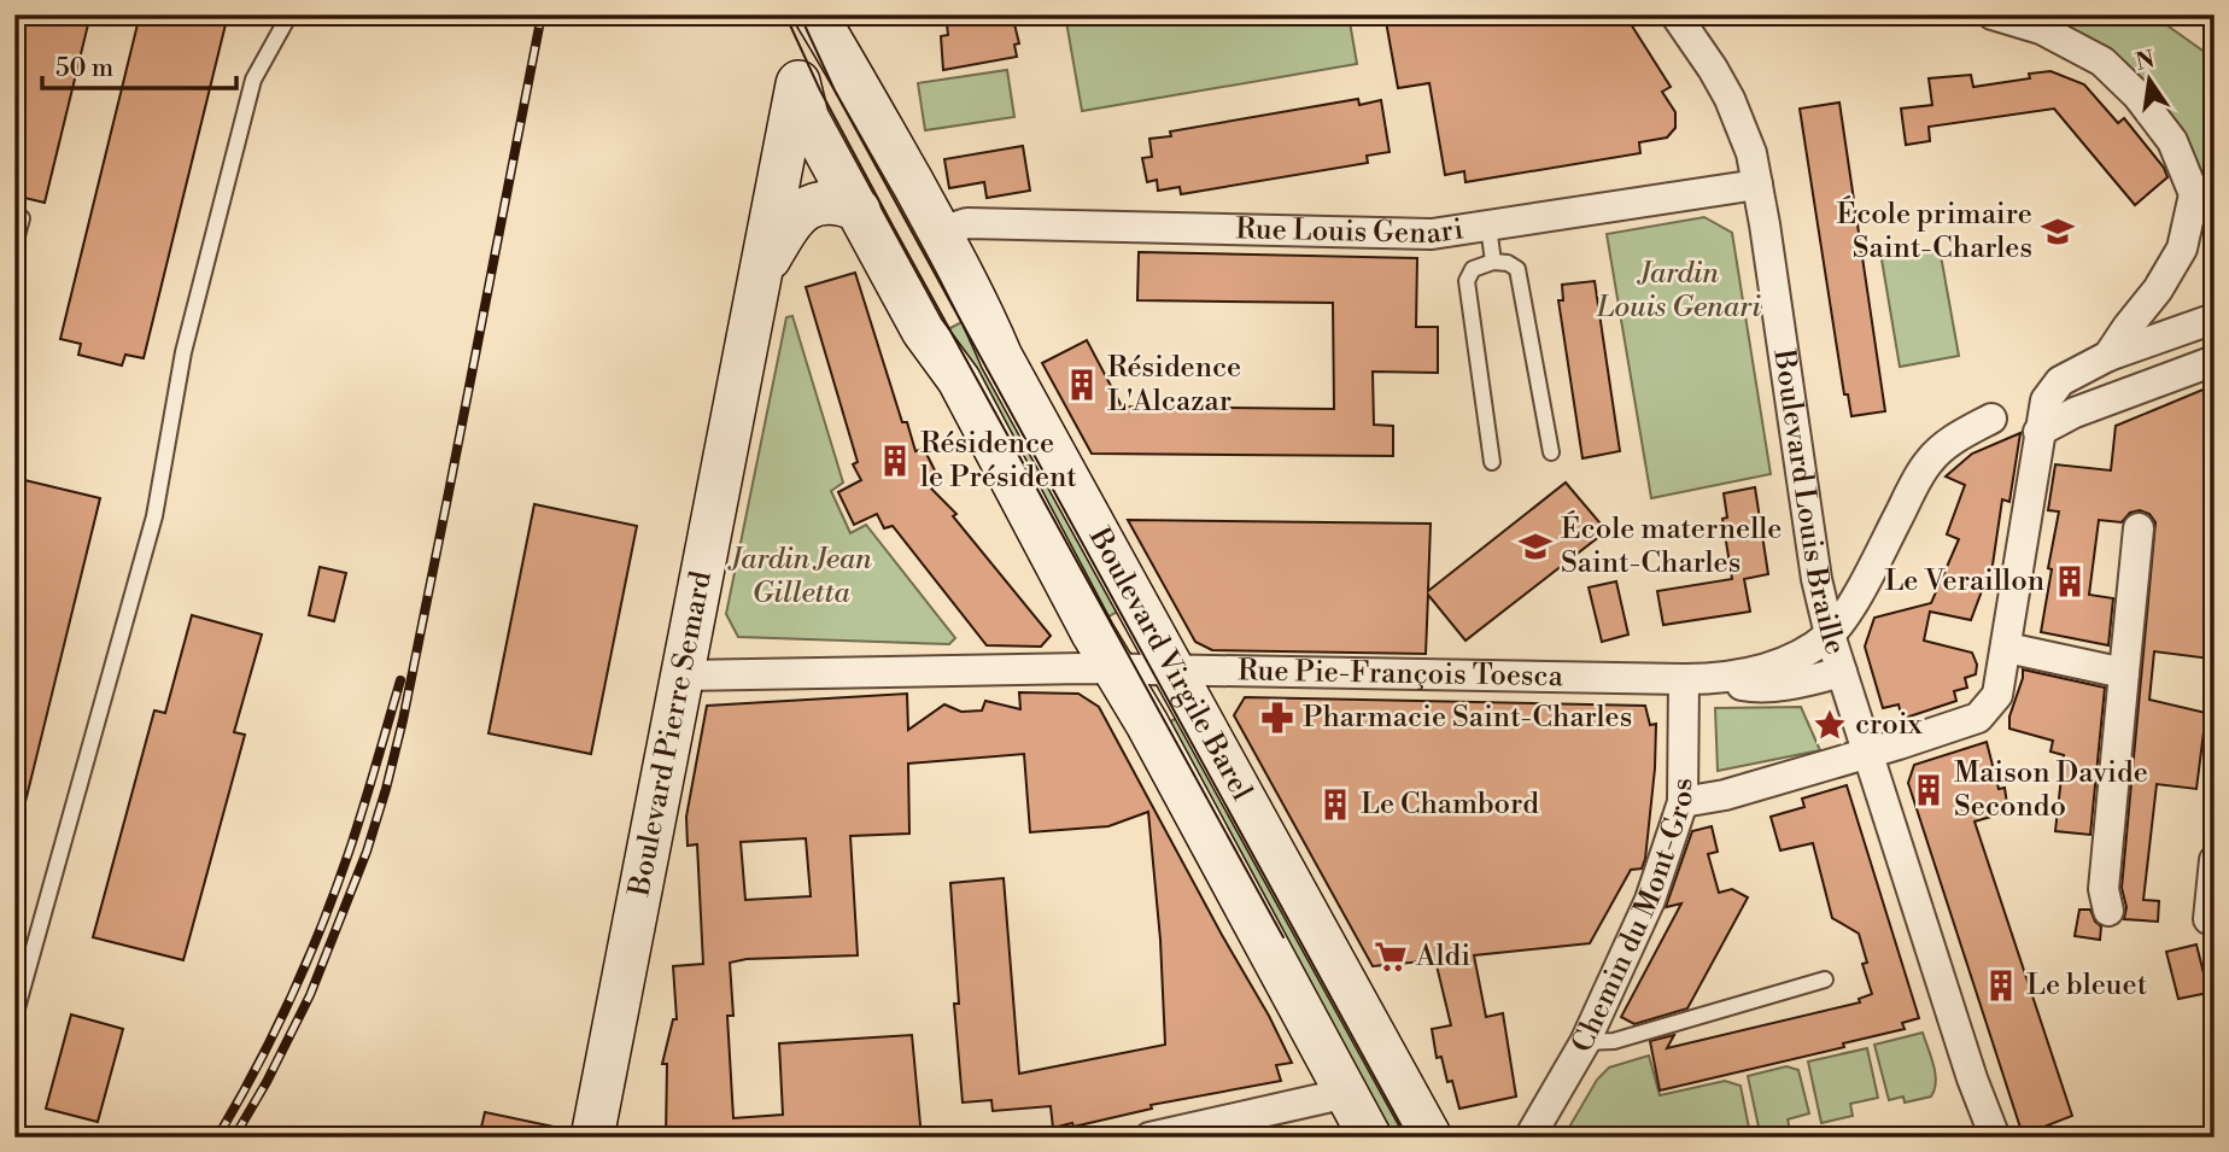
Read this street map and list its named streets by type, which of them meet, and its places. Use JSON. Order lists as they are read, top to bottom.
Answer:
{
  "streets": {
    "main road": ["Boulevard Virgile Barel", "Boulevard Pierre Semard"],
    "street": [
      "Rue Louis Genari",
      "Boulevard Louis Braille",
      "Rue Pie-François Toesca",
      "Chemin du Mont-Gros"
    ]
  },
  "crossings": [
    ["Rue Louis Genari", "Boulevard Louis Braille"],
    ["Rue Louis Genari", "Boulevard Virgile Barel"],
    ["Boulevard Virgile Barel", "Rue Pie-François Toesca"],
    ["Boulevard Virgile Barel", "Boulevard Pierre Semard"],
    ["Rue Pie-François Toesca", "Boulevard Pierre Semard"],
    ["Rue Pie-François Toesca", "Chemin du Mont-Gros"]
  ],
  "parks": ["Jardin Louis Genari", "Jardin Jean Gilletta"],
  "places": {
    "school or university": ["École primaire Saint-Charles", "École maternelle Saint-Charles"],
    "building": [
      "Résidence L'Alcazar",
      "Résidence le Président",
      "Le Veraillon",
      "Maison Davide Secondo",
      "Le Chambord",
      "Le bleuet"
    ],
    "pharmacy": ["Pharmacie Saint-Charles"],
    "place": ["croix"],
    "supermarket": ["Aldi"]
  },
  "scale_bar": "50 m",
  "north": "top"
}
